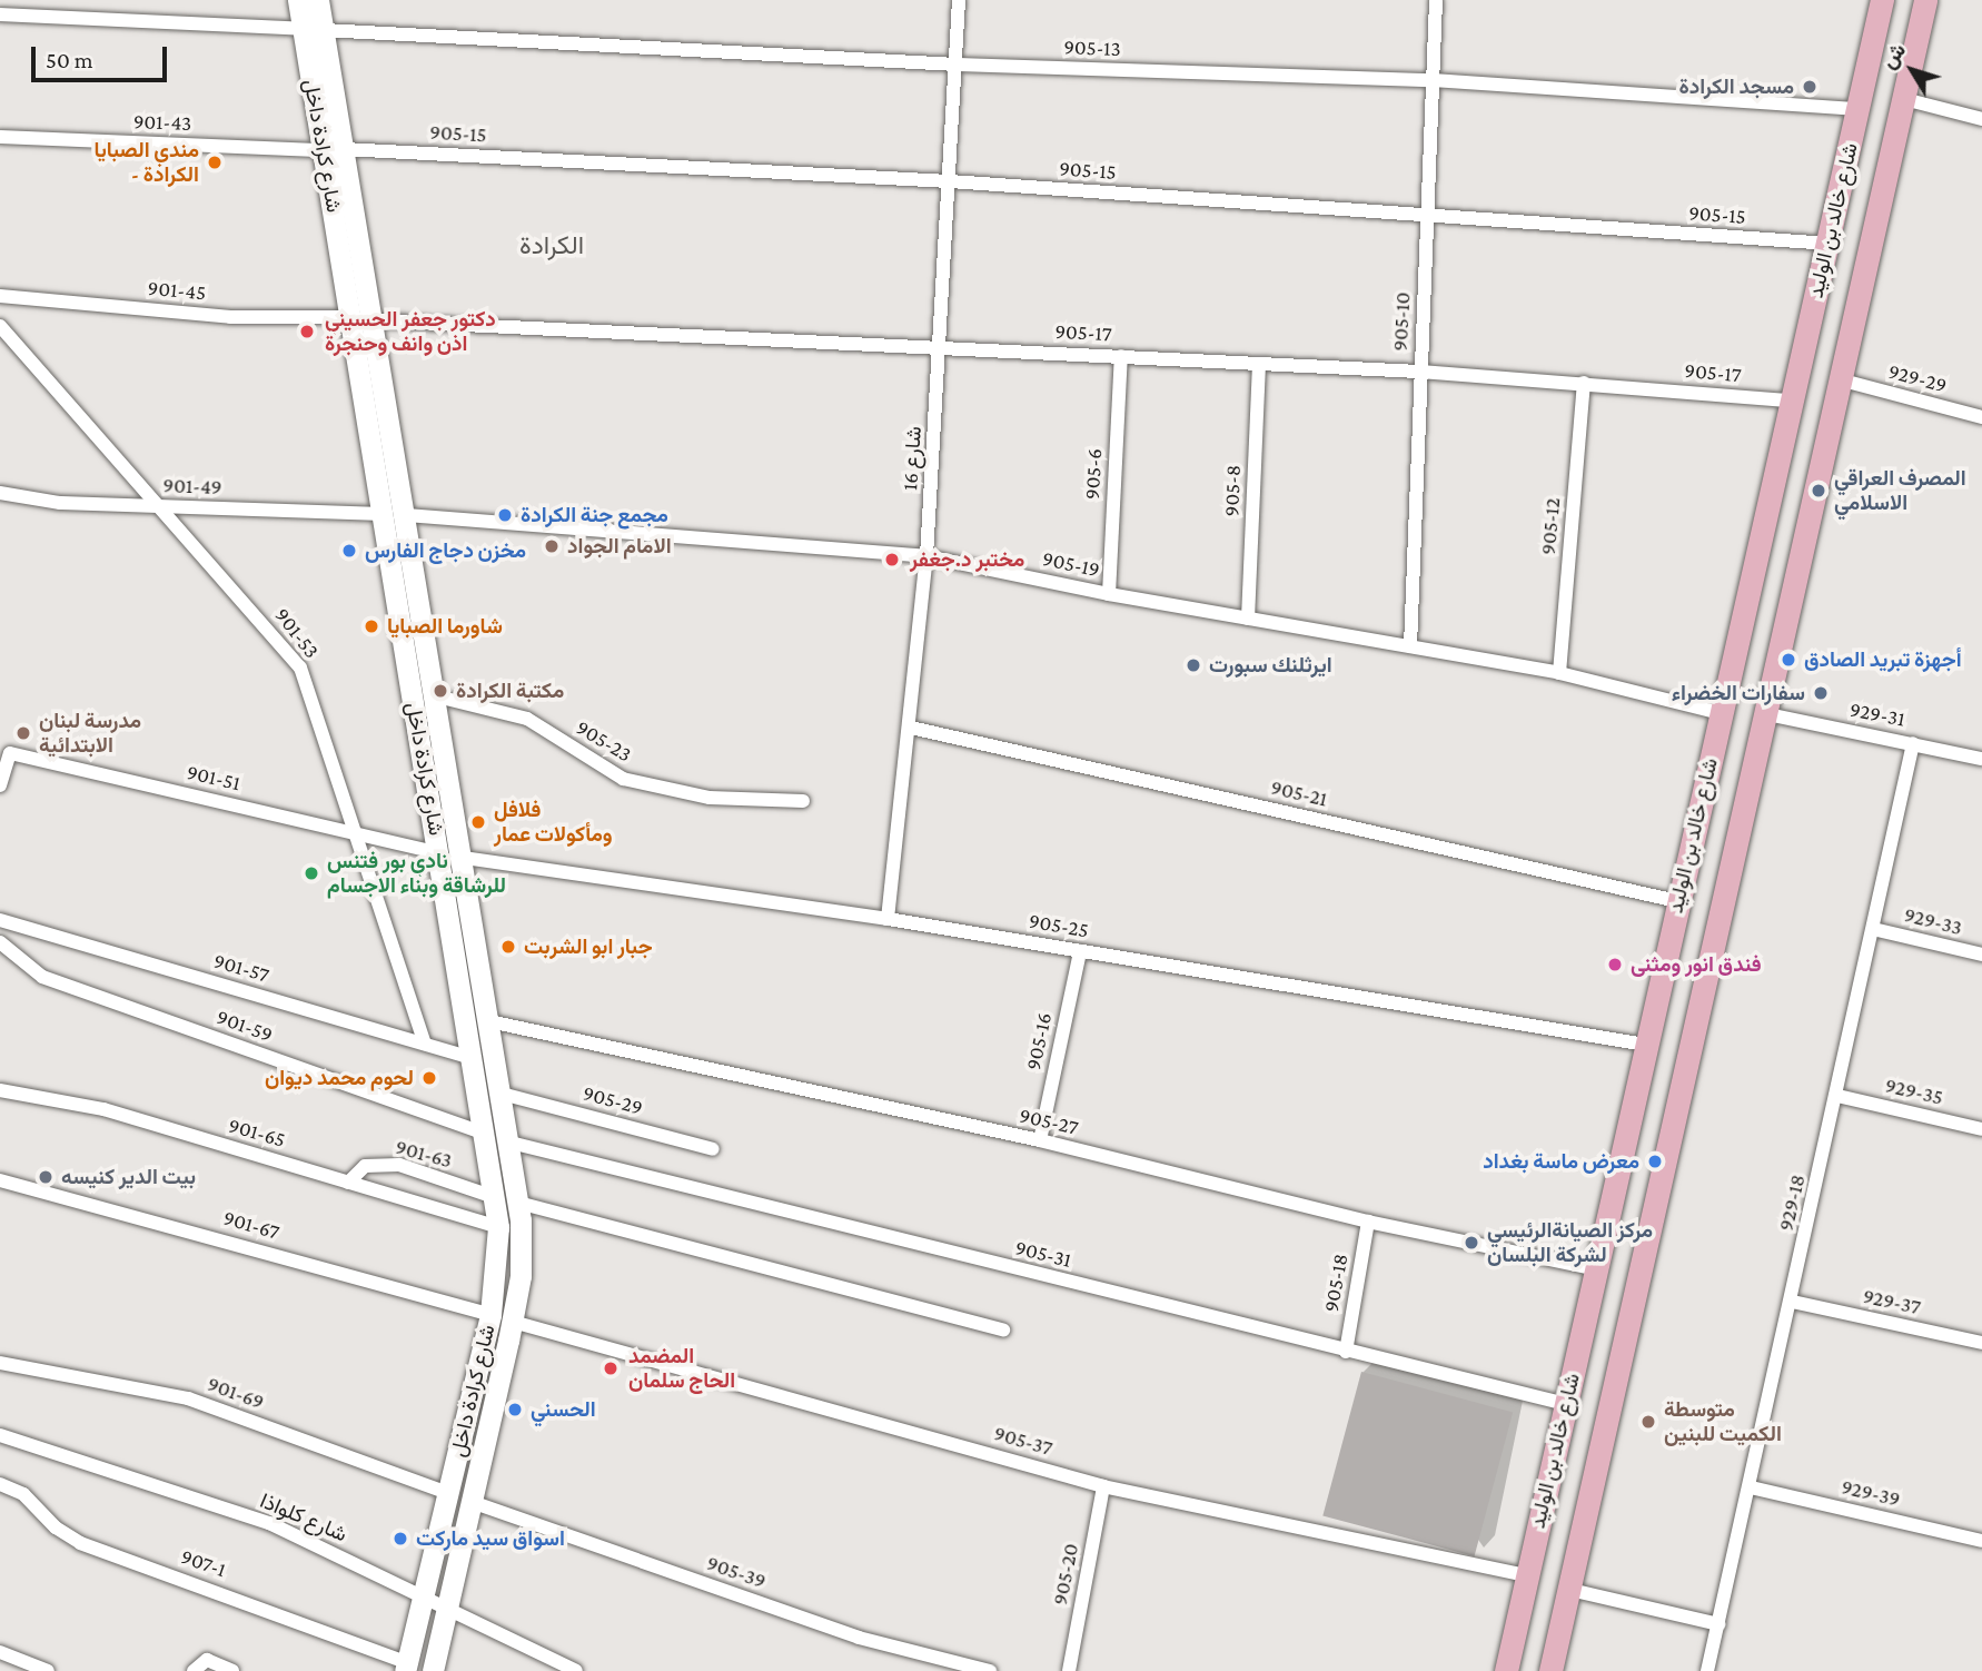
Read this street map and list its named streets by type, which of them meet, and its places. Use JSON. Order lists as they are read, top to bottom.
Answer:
{
  "streets": {
    "main road": ["شارع كرادة داخل", "شارع خالد بن الوليد"],
    "street": [
      "905-13",
      "901-43",
      "905-15",
      "901-45",
      "905-10",
      "905-17",
      "929-29",
      "شارع 16",
      "905-6",
      "901-49",
      "905-8",
      "905-12",
      "905-19",
      "901-53",
      "929-31",
      "905-23",
      "901-51",
      "905-21",
      "929-33",
      "905-25",
      "901-57",
      "901-59",
      "905-16",
      "929-35",
      "905-29",
      "905-27",
      "901-65",
      "901-63",
      "929-18",
      "901-67",
      "905-31",
      "905-18",
      "929-37",
      "901-69",
      "905-37",
      "929-39",
      "شارع كلواذا",
      "907-1",
      "905-39",
      "905-20"
    ]
  },
  "crossings": [
    ["905-13", "شارع كرادة داخل"],
    ["905-13", "شارع خالد بن الوليد"],
    ["905-13", "905-10"],
    ["905-13", "شارع 16"],
    ["901-43", "905-15"],
    ["901-43", "شارع كرادة داخل"],
    ["905-15", "شارع كرادة داخل"],
    ["905-15", "شارع خالد بن الوليد"],
    ["905-15", "905-10"],
    ["905-15", "شارع 16"],
    ["شارع كرادة داخل", "901-45"],
    ["شارع كرادة داخل", "905-17"],
    ["شارع كرادة داخل", "901-49"],
    ["شارع كرادة داخل", "905-19"],
    ["شارع كرادة داخل", "905-23"],
    ["شارع كرادة داخل", "901-51"],
    ["شارع كرادة داخل", "905-25"],
    ["شارع كرادة داخل", "901-57"],
    ["شارع كرادة داخل", "901-59"],
    ["شارع كرادة داخل", "905-29"],
    ["شارع كرادة داخل", "905-27"],
    ["شارع كرادة داخل", "901-65"],
    ["شارع كرادة داخل", "901-63"],
    ["شارع كرادة داخل", "901-67"],
    ["شارع كرادة داخل", "905-31"],
    ["شارع كرادة داخل", "901-69"],
    ["شارع كرادة داخل", "905-37"],
    ["شارع كرادة داخل", "شارع كلواذا"],
    ["شارع كرادة داخل", "907-1"],
    ["شارع كرادة داخل", "905-39"],
    ["شارع خالد بن الوليد", "905-17"],
    ["شارع خالد بن الوليد", "929-29"],
    ["شارع خالد بن الوليد", "905-19"],
    ["شارع خالد بن الوليد", "929-31"],
    ["شارع خالد بن الوليد", "905-21"],
    ["شارع خالد بن الوليد", "905-25"],
    ["شارع خالد بن الوليد", "905-27"],
    ["شارع خالد بن الوليد", "905-31"],
    ["شارع خالد بن الوليد", "905-37"],
    ["901-45", "905-17"],
    ["905-10", "905-17"],
    ["905-10", "905-19"],
    ["905-17", "شارع 16"],
    ["905-17", "905-6"],
    ["905-17", "905-8"],
    ["905-17", "905-12"],
    ["شارع 16", "905-19"],
    ["شارع 16", "905-21"],
    ["شارع 16", "905-25"],
    ["905-6", "905-19"],
    ["901-49", "901-53"],
    ["905-8", "905-19"],
    ["905-12", "905-19"],
    ["901-53", "901-51"],
    ["901-53", "901-57"],
    ["929-31", "929-18"],
    ["929-33", "929-18"],
    ["905-25", "905-16"],
    ["905-16", "905-27"],
    ["929-35", "929-18"],
    ["905-27", "905-18"],
    ["901-65", "901-63"],
    ["929-18", "929-37"],
    ["929-18", "929-39"],
    ["905-31", "905-18"],
    ["905-37", "905-20"]
  ],
  "districts": ["الكرادة"],
  "places": [
    "مسجد الكرادة",
    "مندي الصبايا - الكرادة",
    "دكتور جعفر الحسيني اذن وانف وحنجرة",
    "المصرف العراقي الاسلامي",
    "مجمع جنة الكرادة",
    "الامام الجواد",
    "مخزن دجاج الفارس",
    "مختبر د.جغفر",
    "شاورما الصبايا",
    "أجهزة تبريد الصادق",
    "ايرثلنك سبورت",
    "مكتبة الكرادة",
    "سفارات الخضراء",
    "مدرسة لبنان الابتدائية",
    "فلافل ومأكولات عمار",
    "نادي بور فتنس للرشاقة وبناء الاجسام",
    "جبار ابو الشربت",
    "فندق انور ومثنى",
    "لحوم محمد ديوان",
    "معرض ماسة بغداد",
    "بيت الدير كنيسه",
    "مركز الصيانةالرئيسي لشركة البلسان",
    "المضمد الحاج سلمان",
    "الحسني",
    "متوسطة الكميت للبنين",
    "اسواق سيد ماركت"
  ],
  "scale_bar": "50 m",
  "north": "top left"
}
